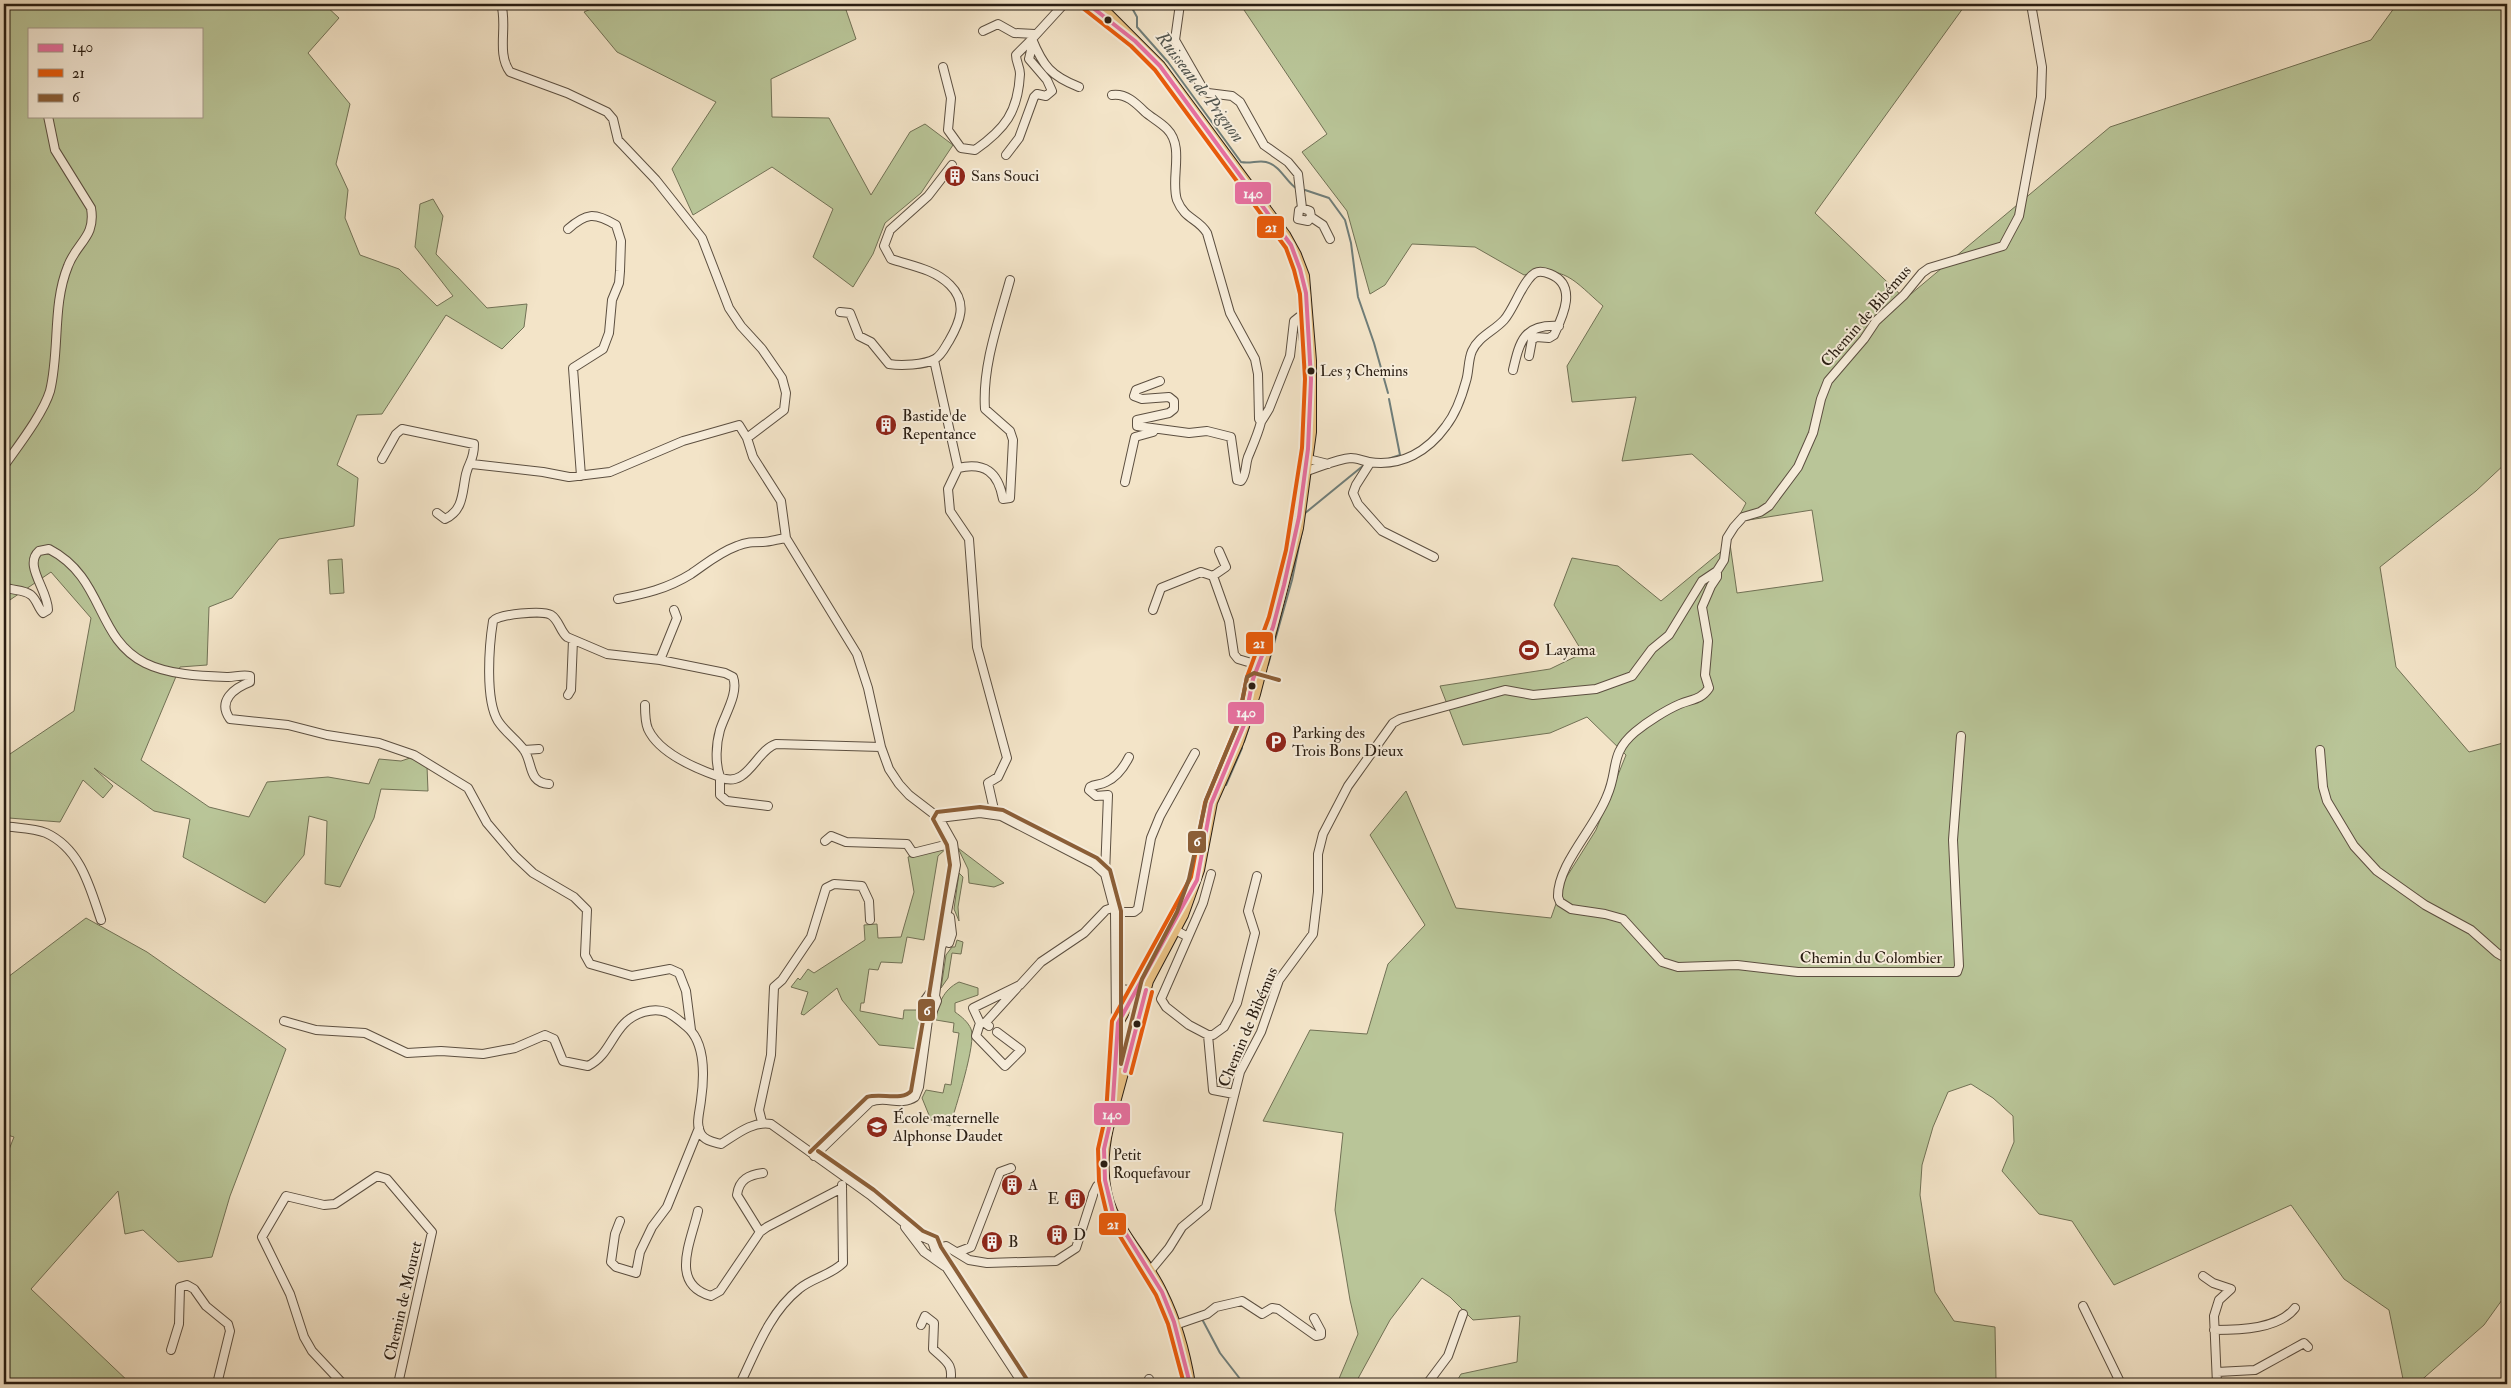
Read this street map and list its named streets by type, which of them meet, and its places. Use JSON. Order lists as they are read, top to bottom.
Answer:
{
  "streets": {
    "street": ["Chemin de Bibémus", "Chemin du Colombier", "Chemin de Mouret"]
  },
  "crossings": [
    ["Chemin de Bibémus", "Chemin du Colombier"]
  ],
  "water": ["Ruisseau de Prignon"],
  "places": {
    "building": [
      "Sans Souci",
      "Bastide de Repentance",
      "A",
      "E",
      "D",
      "B"
    ],
    "other": ["Les 3 Chemins", "Petit Roquefavour"],
    "sports": ["Layama"],
    "parking": ["Parking des Trois Bons Dieux"],
    "school or university": ["École maternelle Alphonse Daudet"]
  },
  "lines": ["transit line 140", "transit line 21", "transit line 6"],
  "legend": ["140", "21", "6"]
}
